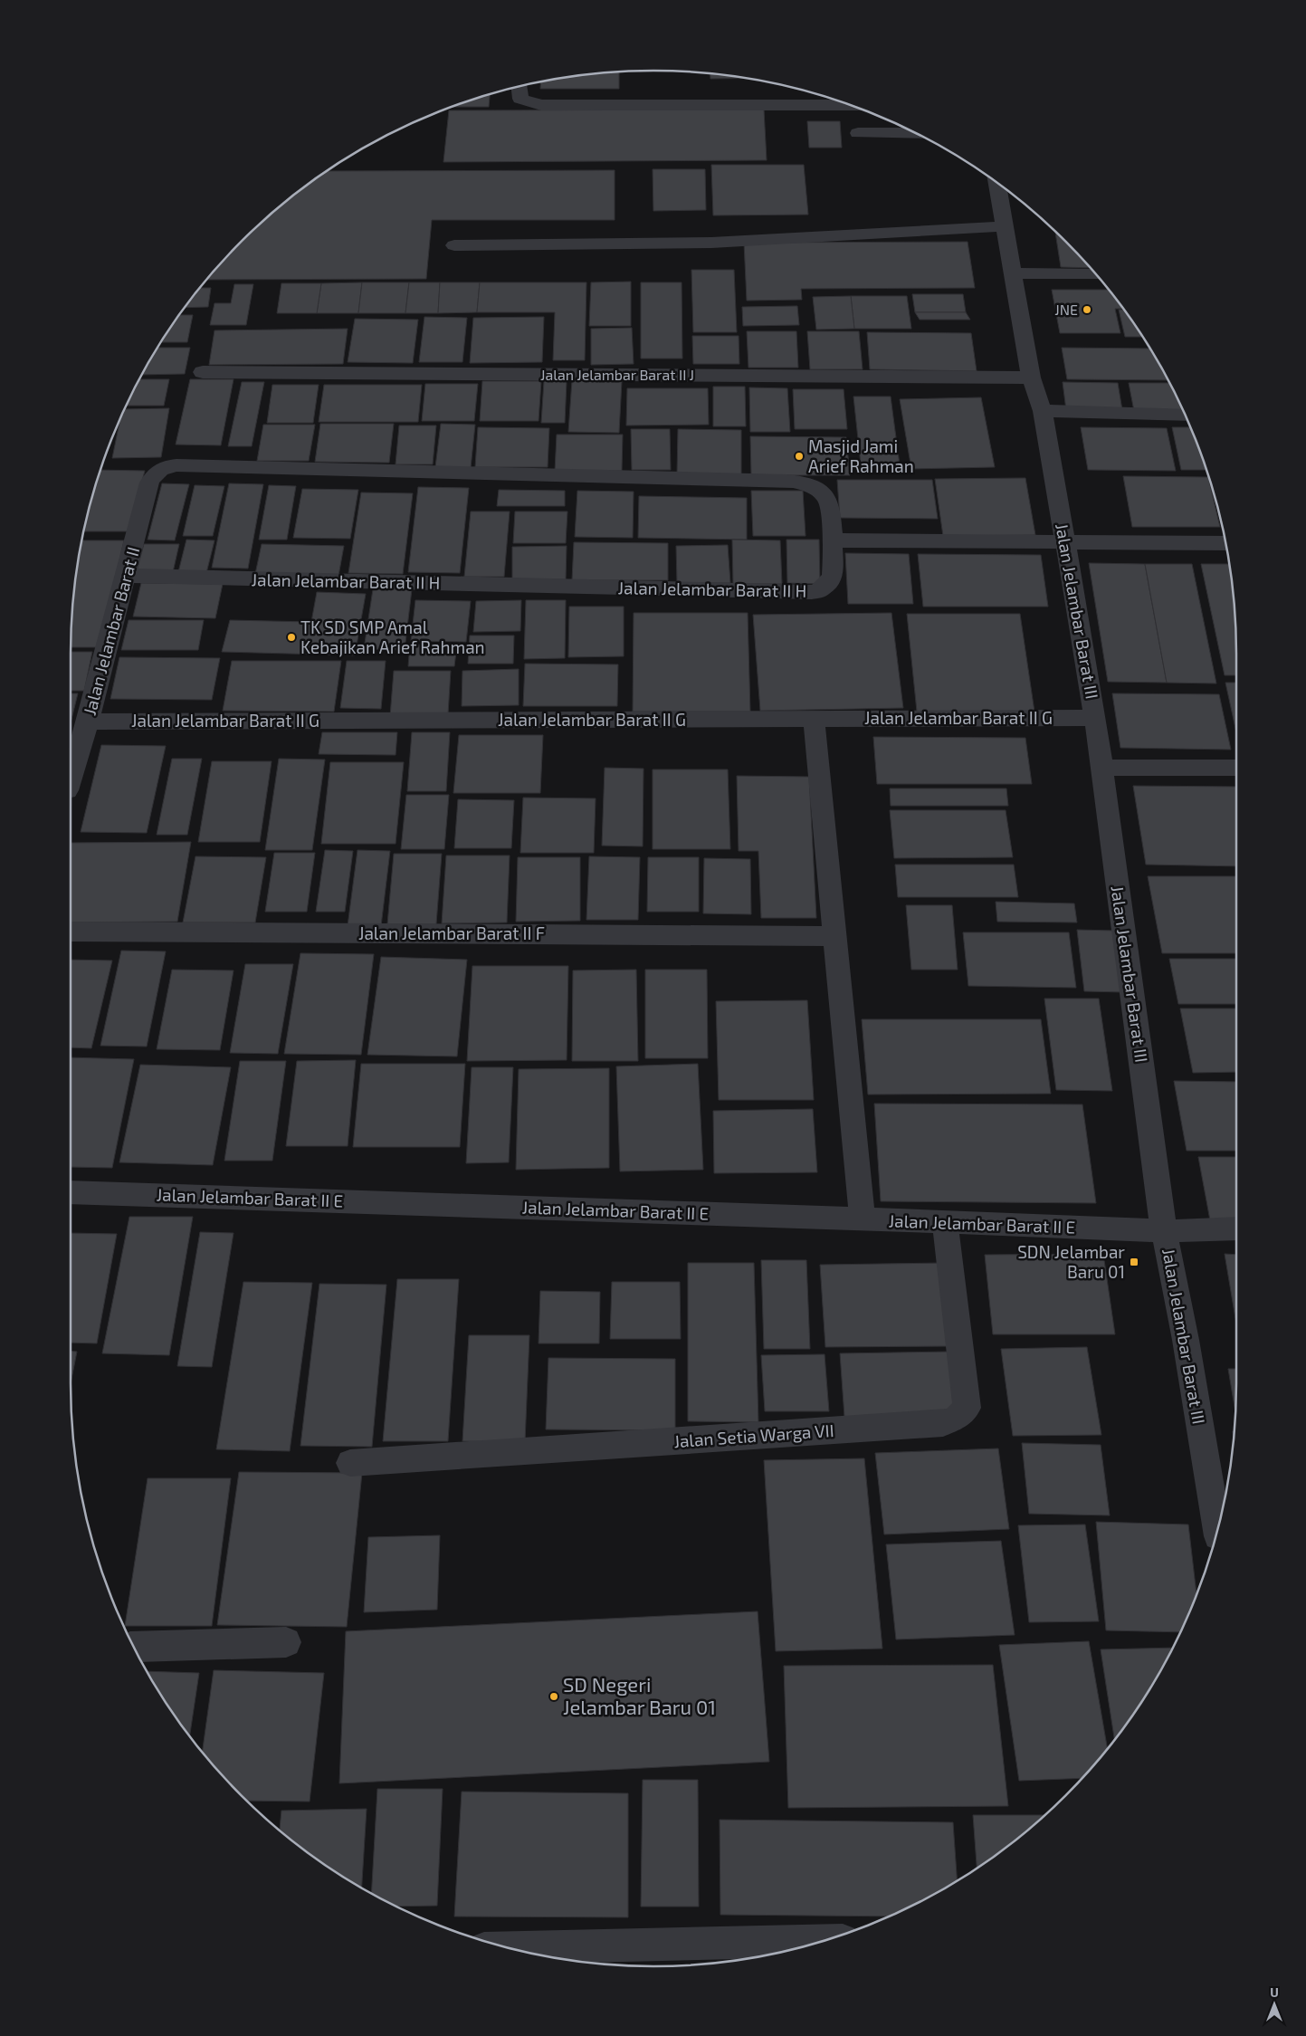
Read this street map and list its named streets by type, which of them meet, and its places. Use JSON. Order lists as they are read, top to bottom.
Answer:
{
  "streets": {
    "street": [
      "Jalan Jelambar Barat II J",
      "Jalan Jelambar Barat II H",
      "Jalan Jelambar Barat III",
      "Jalan Jelambar Barat II",
      "Jalan Jelambar Barat II G",
      "Jalan Jelambar Barat II F",
      "Jalan Jelambar Barat II E",
      "Jalan Setia Warga VII"
    ]
  },
  "crossings": [
    ["Jalan Jelambar Barat II J", "Jalan Jelambar Barat III"],
    ["Jalan Jelambar Barat II H", "Jalan Jelambar Barat II"],
    ["Jalan Jelambar Barat III", "Jalan Jelambar Barat II G"],
    ["Jalan Jelambar Barat III", "Jalan Jelambar Barat II E"],
    ["Jalan Jelambar Barat II", "Jalan Jelambar Barat II G"],
    ["Jalan Jelambar Barat II E", "Jalan Setia Warga VII"]
  ],
  "places": {
    "other": [
      "JNE",
      "Masjid Jami Arief Rahman",
      "TK SD SMP Amal Kebajikan Arief Rahman",
      "SD Negeri Jelambar Baru 01"
    ],
    "transit": ["SDN Jelambar Baru 01"]
  },
  "north": "top"
}
